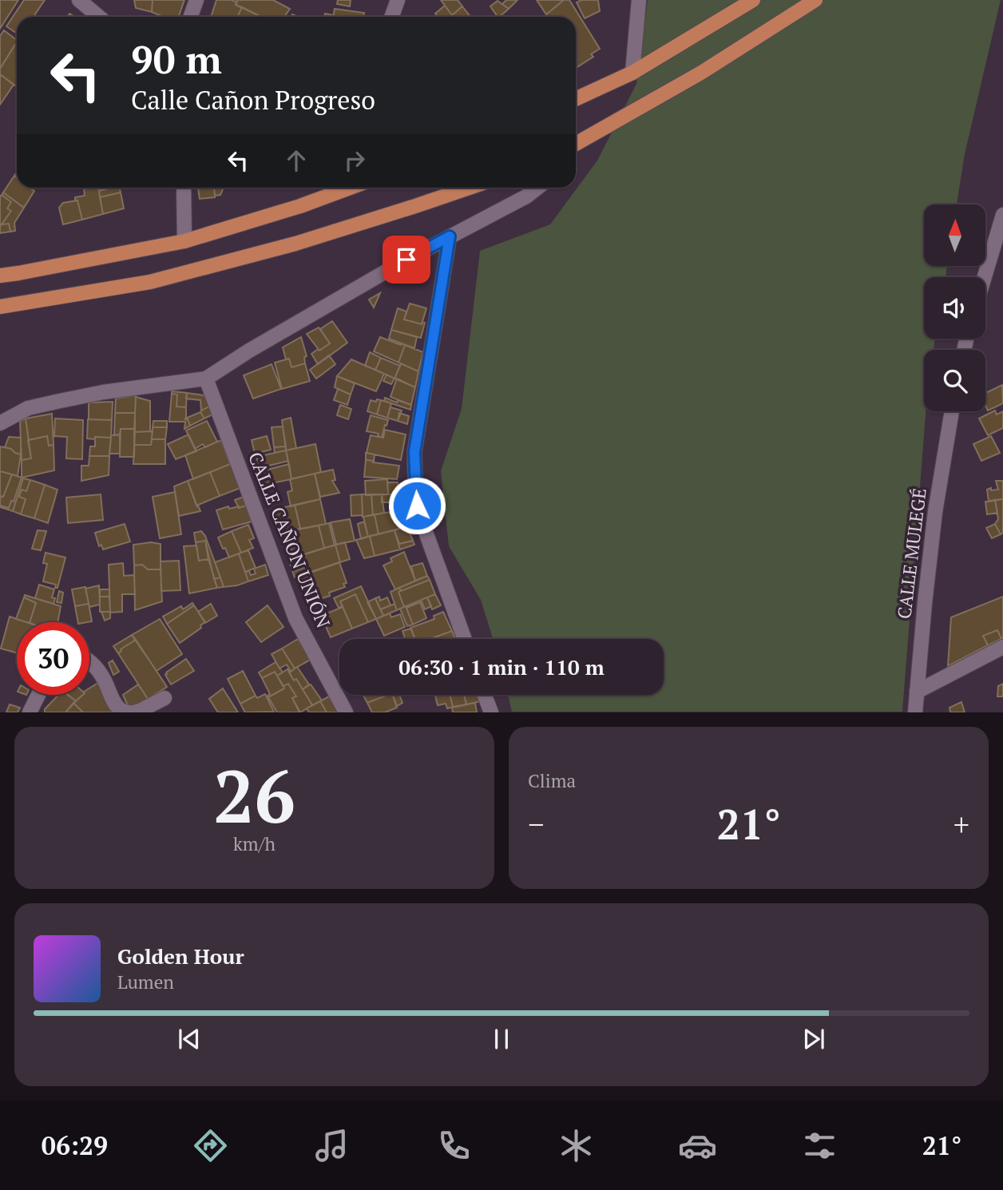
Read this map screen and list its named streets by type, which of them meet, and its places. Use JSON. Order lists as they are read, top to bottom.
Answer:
{
  "streets": {
    "street": ["CALLE CAÑON UNIÓN", "CALLE MULEGÉ"]
  },
  "north": "top",
  "page": {
    "turn": ["90 m", "Calle Cañon Progreso"],
    "limit": "30",
    "trip": "06:30 · 1 min · 110 m",
    "tile": [
      ["26", "km/h"],
      "Clima"
    ],
    "heat": ["−", "21°", "+"],
    "song": ["Golden Hour", "Lumen"],
    "tabs": ["06:29", "21°"]
  }
}
